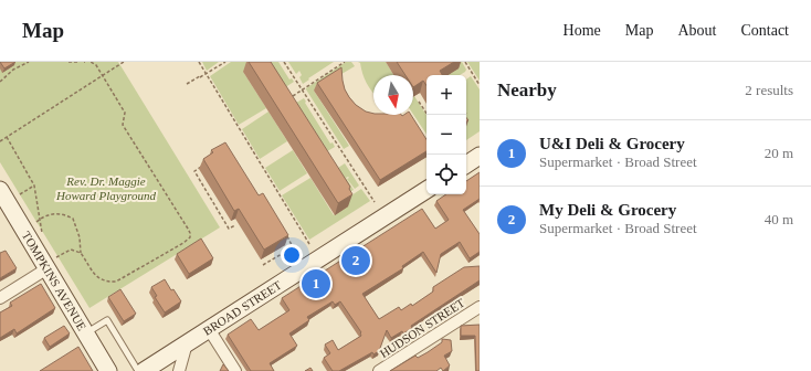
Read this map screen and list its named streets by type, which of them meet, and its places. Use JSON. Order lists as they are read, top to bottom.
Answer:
{
  "streets": {
    "street": ["TOMPKINS AVENUE", "BROAD STREET", "HUDSON STREET"]
  },
  "parks": ["Rev. Dr. Maggie Howard Playground"],
  "north": "bottom",
  "page": {
    "header": "Map",
    "nav": [
      "Home",
      "Map",
      "About",
      "Contact"
    ],
    "heading": ["Nearby", "2 results"],
    "map_buttons": ["+", "−"],
    "list": [
      {
        "mark": "1",
        "name": "U&I Deli & Grocery",
        "note": "Supermarket · Broad Street",
        "value": "20 m"
      },
      {
        "mark": "2",
        "name": "My Deli & Grocery",
        "note": "Supermarket · Broad Street",
        "value": "40 m"
      }
    ],
    "pins": ["2", "1"]
  }
}
